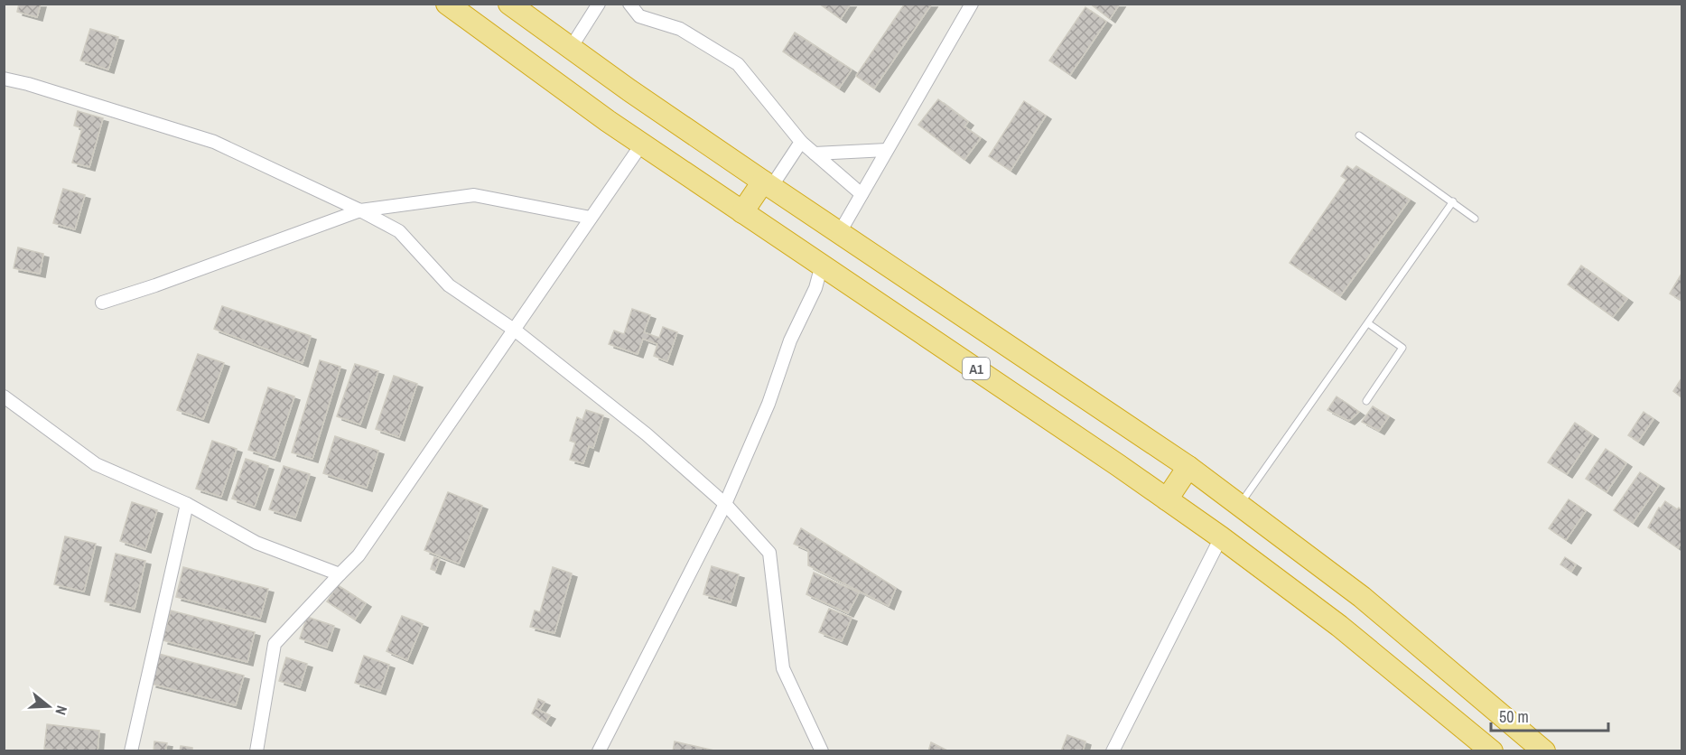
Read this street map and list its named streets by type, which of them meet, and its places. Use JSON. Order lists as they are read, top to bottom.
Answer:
{
  "streets": {
    "highway": ["A1"]
  },
  "scale_bar": "50 m",
  "north": "right"
}
